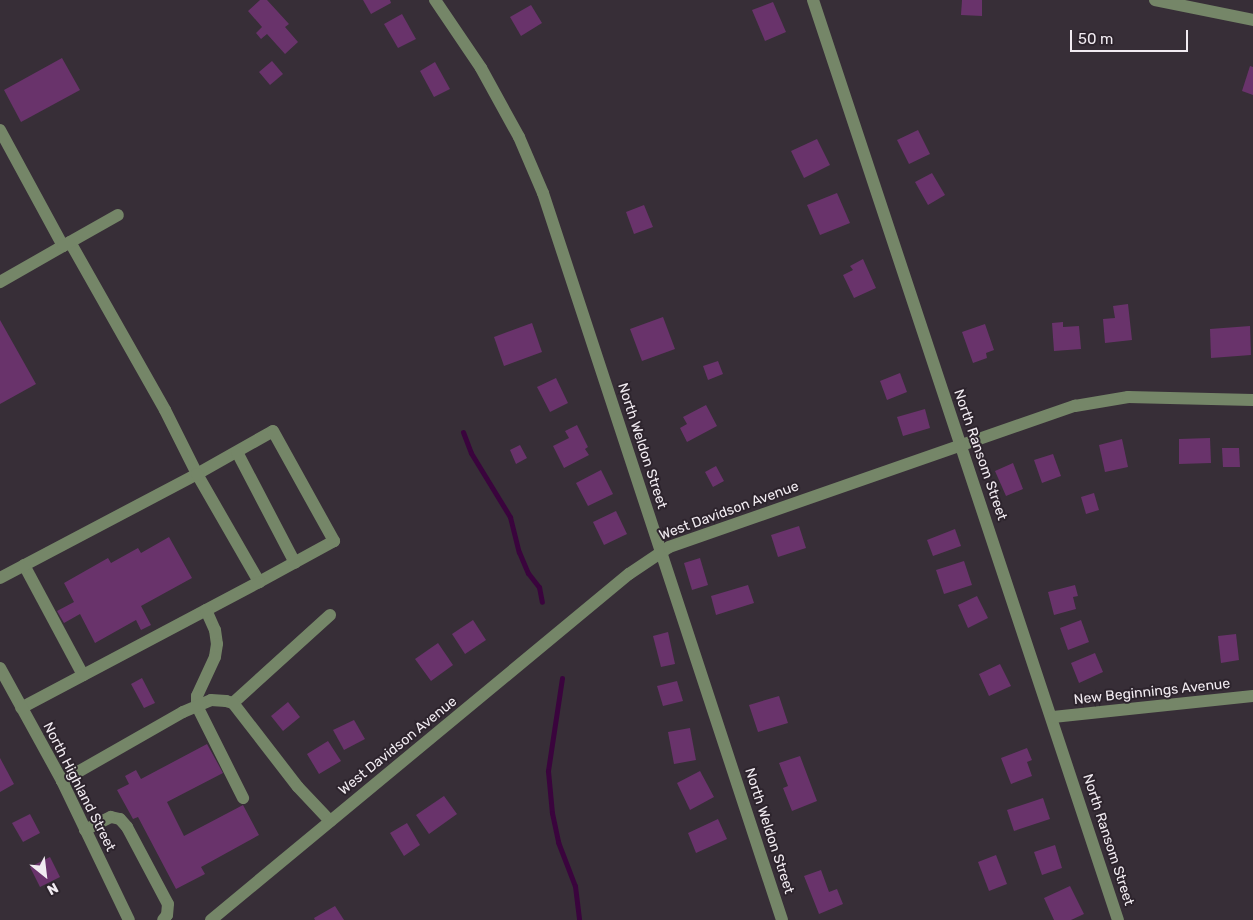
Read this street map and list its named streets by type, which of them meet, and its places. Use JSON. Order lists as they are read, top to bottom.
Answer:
{
  "streets": {
    "street": [
      "North Weldon Street",
      "North Ransom Street",
      "West Davidson Avenue",
      "New Beginnings Avenue",
      "North Highland Street"
    ]
  },
  "crossings": [
    ["North Weldon Street", "West Davidson Avenue"],
    ["North Ransom Street", "West Davidson Avenue"],
    ["North Ransom Street", "New Beginnings Avenue"]
  ],
  "scale_bar": "50 m",
  "north": "bottom right"
}
